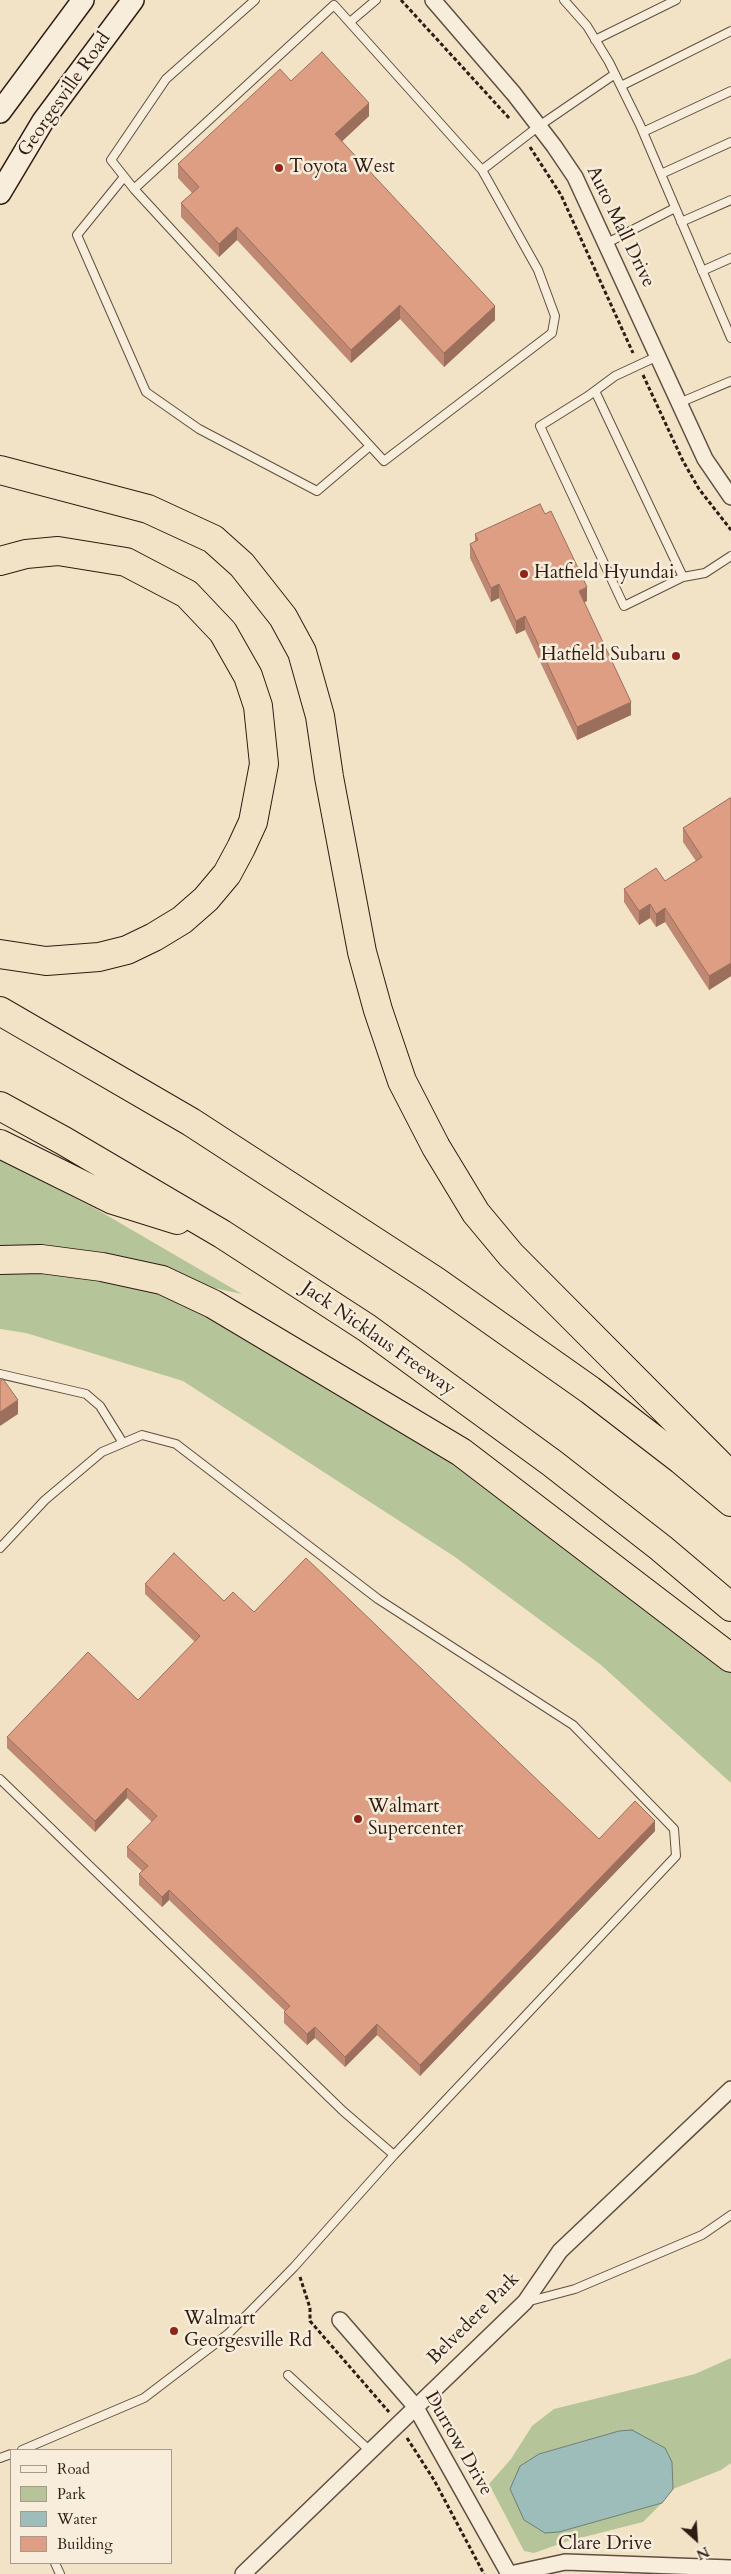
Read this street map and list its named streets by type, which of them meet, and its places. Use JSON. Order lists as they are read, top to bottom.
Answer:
{
  "streets": {
    "highway": ["Jack Nicklaus Freeway"],
    "main road": ["Georgesville Road"],
    "street": [
      "Auto Mall Drive",
      "Belvedere Park",
      "Durrow Drive",
      "Clare Drive"
    ]
  },
  "crossings": [
    ["Belvedere Park", "Durrow Drive"],
    ["Durrow Drive", "Clare Drive"]
  ],
  "places": [
    "Toyota West",
    "Hatfield Hyundai",
    "Hatfield Subaru",
    "Walmart Supercenter",
    "Walmart Georgesville Rd"
  ],
  "legend": [
    "Road",
    "Park",
    "Water",
    "Building"
  ],
  "north": "bottom right"
}
